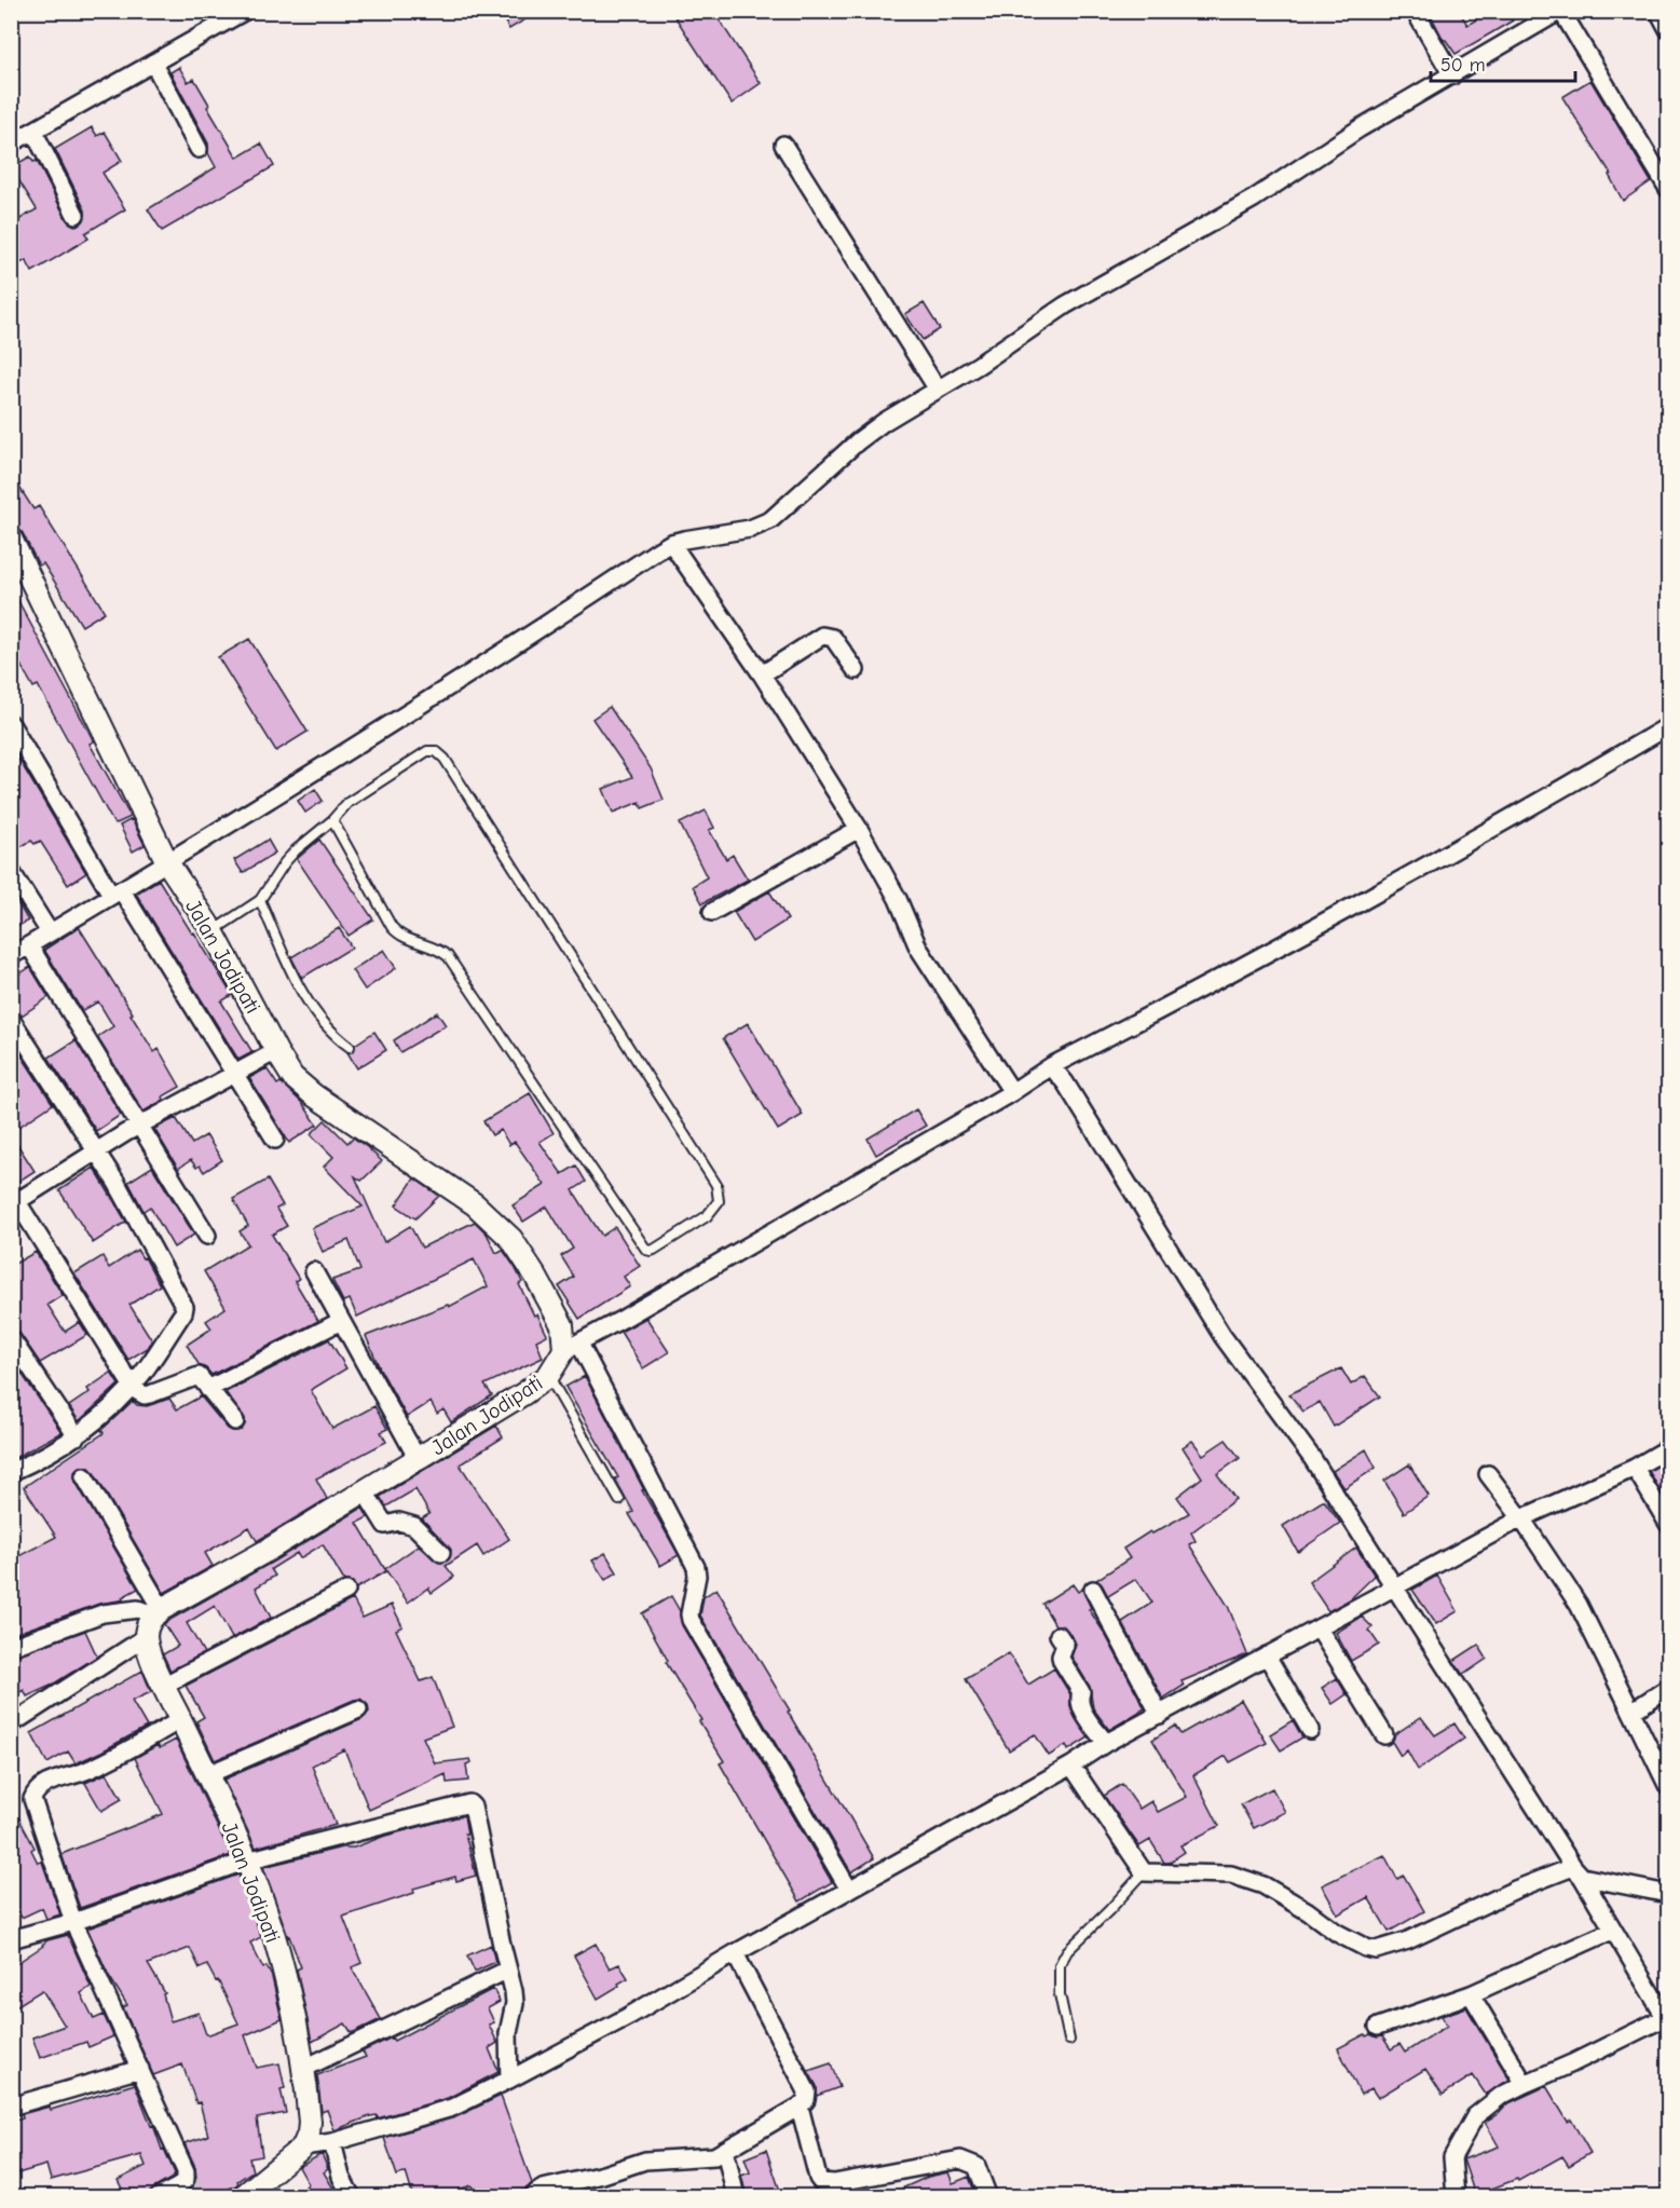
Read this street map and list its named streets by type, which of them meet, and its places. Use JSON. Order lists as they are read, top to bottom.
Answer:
{
  "streets": {
    "street": ["Jalan Jodipati"]
  },
  "scale_bar": "50 m"
}
